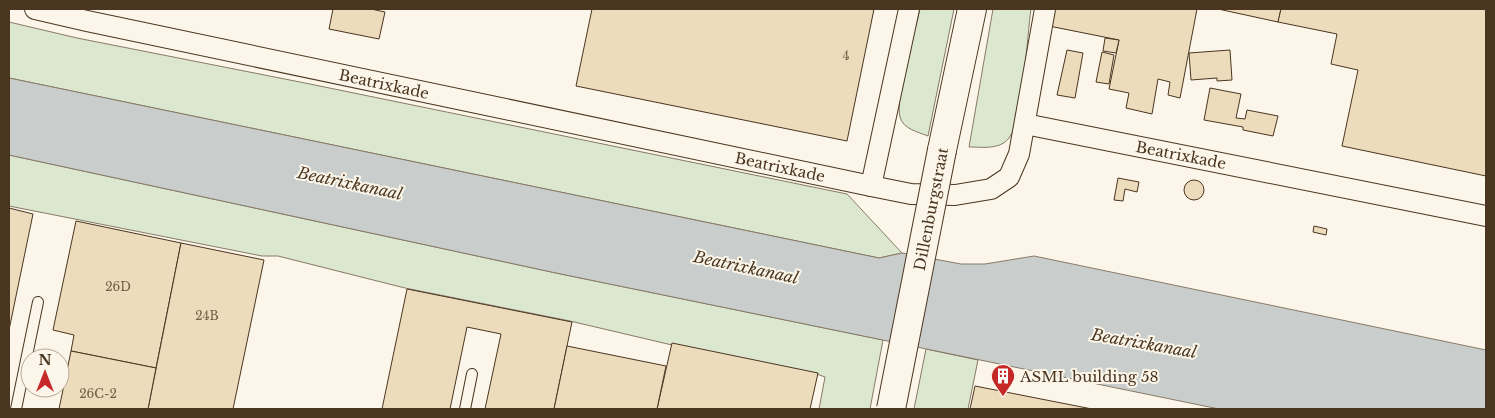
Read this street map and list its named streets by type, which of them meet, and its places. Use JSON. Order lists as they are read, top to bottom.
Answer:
{
  "streets": {
    "street": ["Beatrixkade", "Dillenburgstraat"]
  },
  "water": ["Beatrixkanaal"],
  "places": {
    "building": ["ASML building 58"]
  },
  "house_numbers": [
    "4",
    "26D",
    "24B",
    "26C-2"
  ],
  "north": "top"
}
